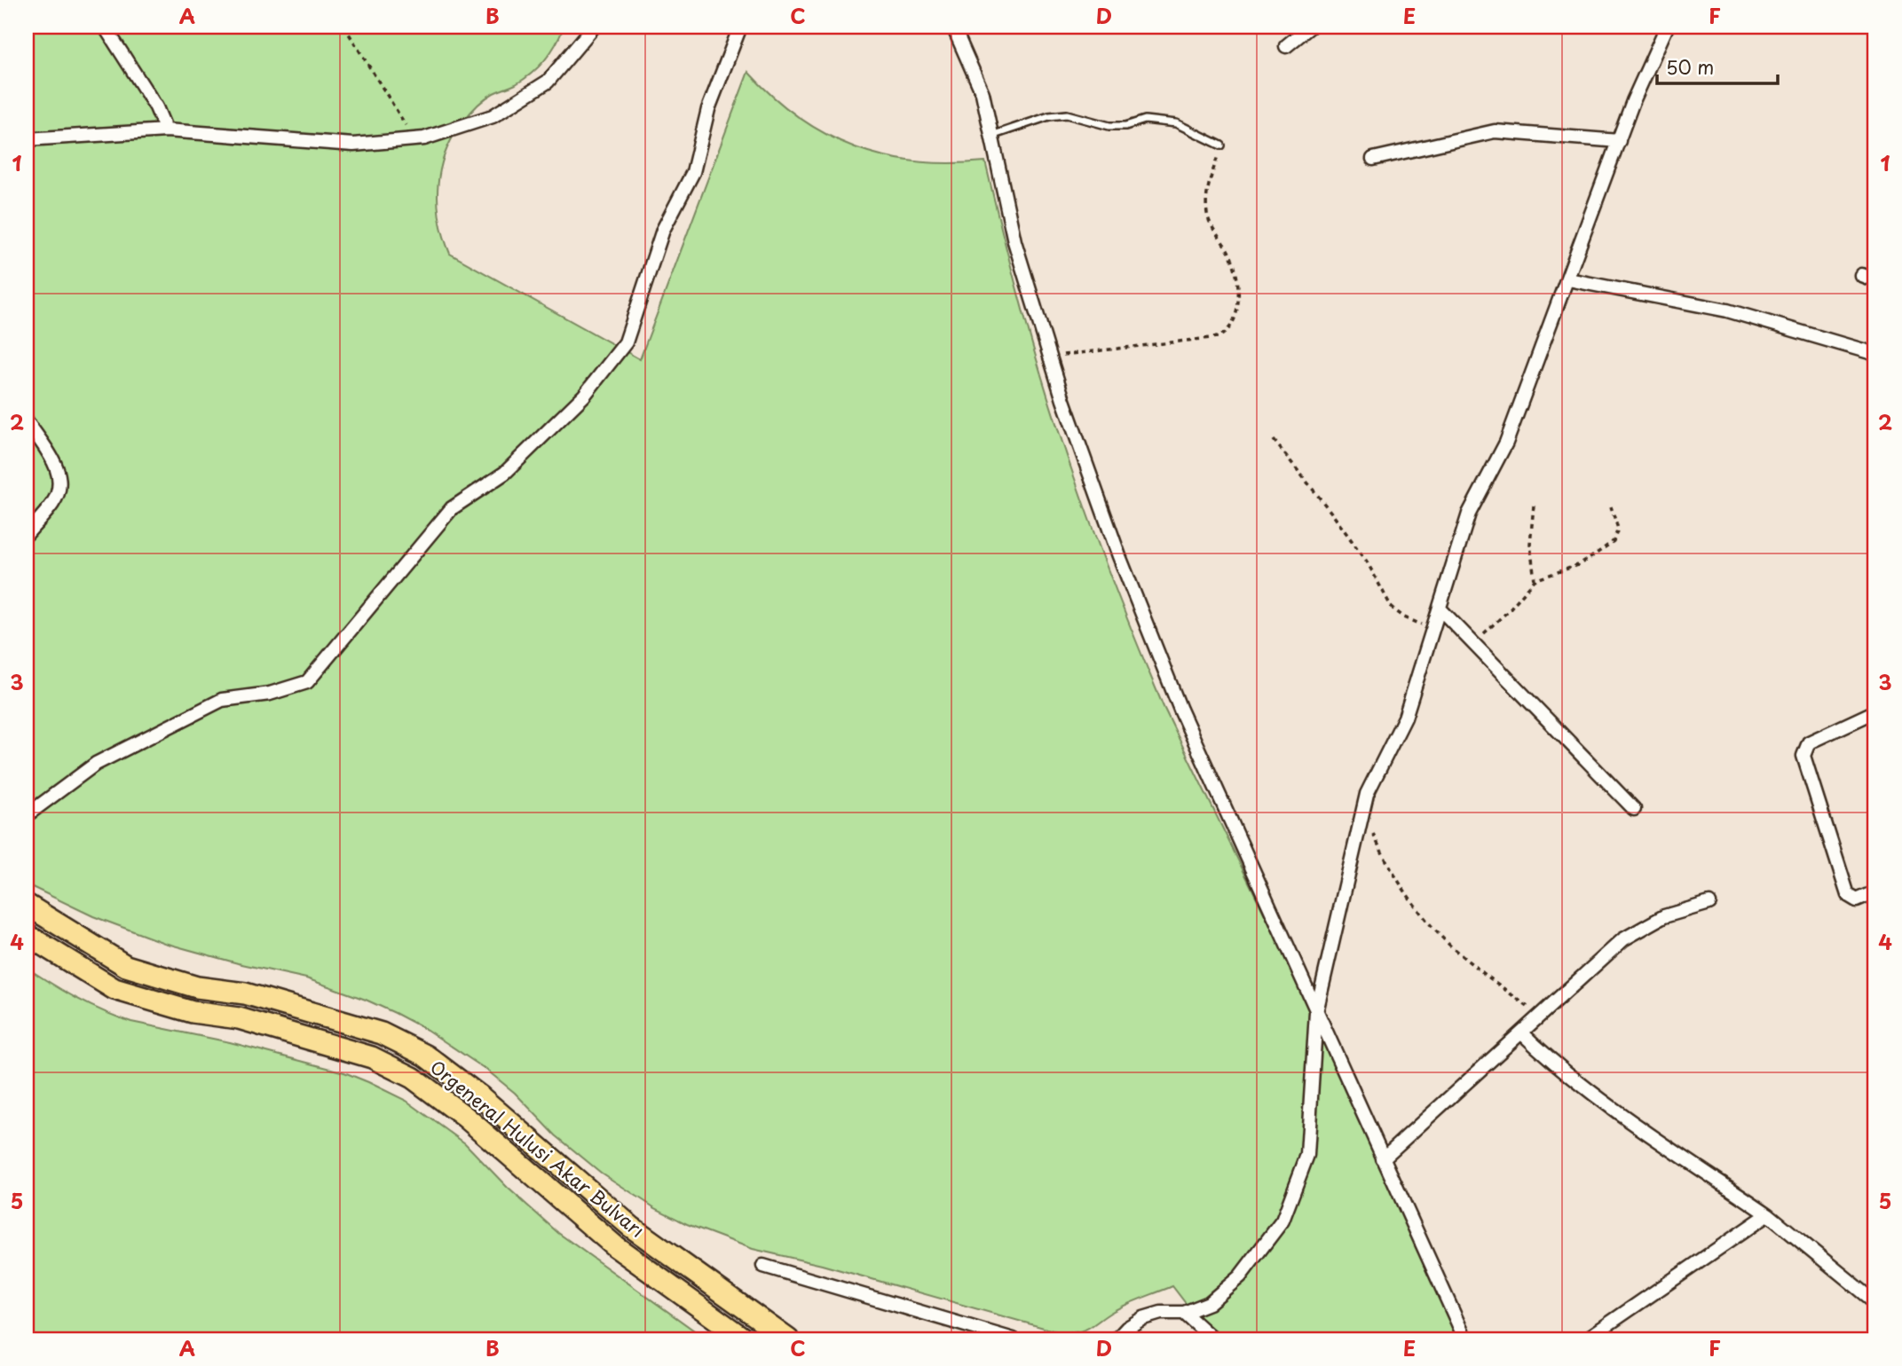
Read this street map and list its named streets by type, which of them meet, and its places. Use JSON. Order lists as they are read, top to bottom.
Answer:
{
  "streets": {
    "main road": ["Orgeneral Hulusi Akar Bulvarı"]
  },
  "scale_bar": "50 m",
  "grid": {
    "columns": [
      "A",
      "B",
      "C",
      "D",
      "E",
      "F"
    ],
    "rows": [
      "1",
      "2",
      "3",
      "4",
      "5"
    ]
  }
}
